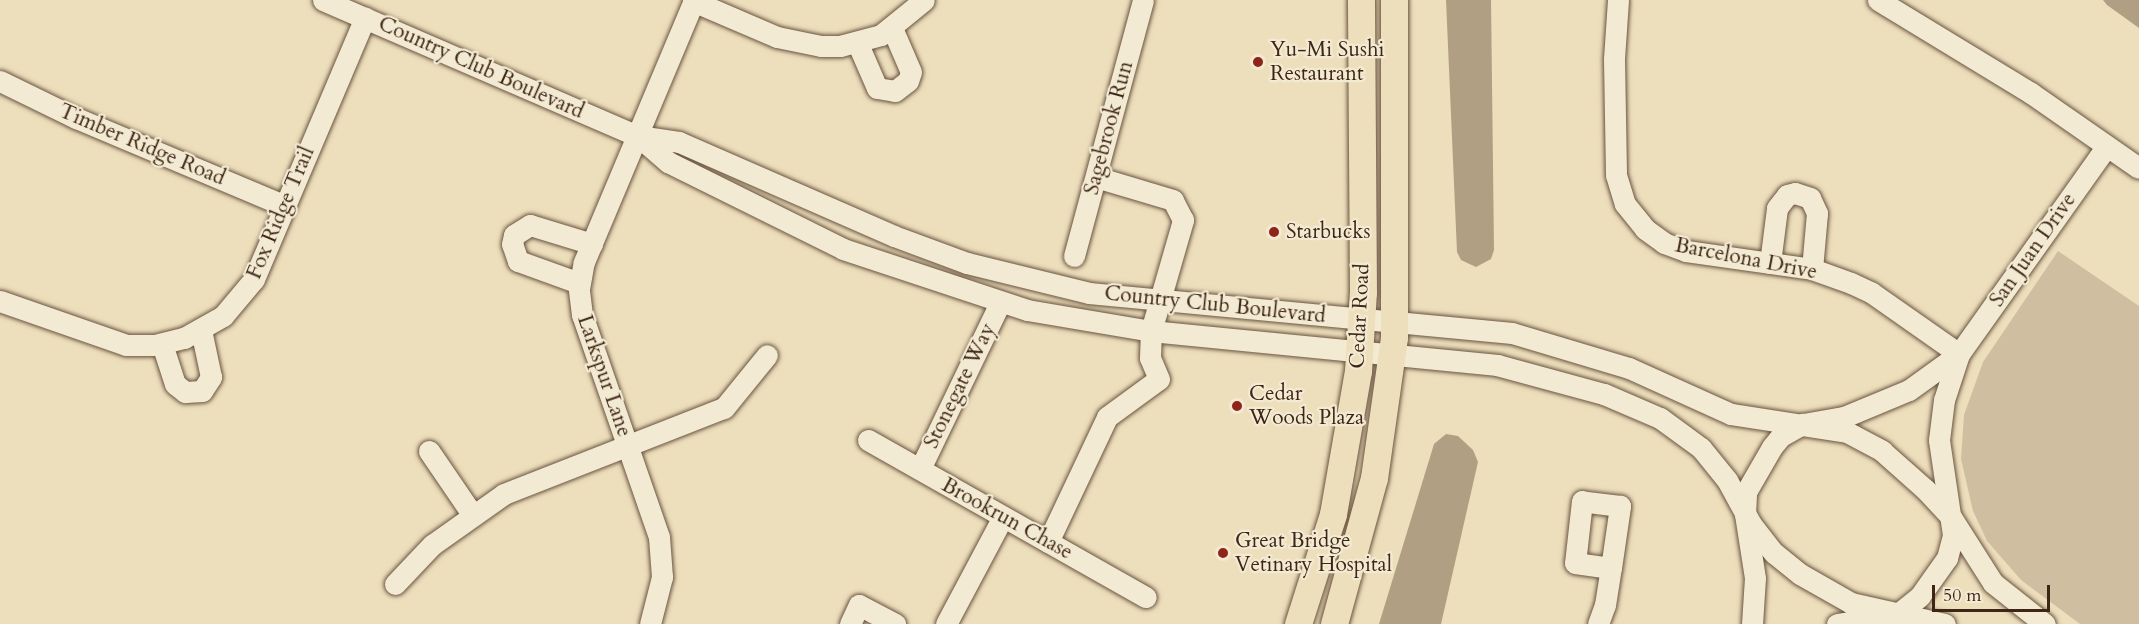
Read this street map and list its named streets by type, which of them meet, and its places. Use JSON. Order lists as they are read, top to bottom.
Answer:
{
  "streets": {
    "main road": ["Cedar Road"],
    "street": [
      "Country Club Boulevard",
      "Sagebrook Run",
      "Timber Ridge Road",
      "Fox Ridge Trail",
      "San Juan Drive",
      "Barcelona Drive",
      "Larkspur Lane",
      "Stonegate Way",
      "Brookrun Chase"
    ]
  },
  "crossings": [
    ["Country Club Boulevard", "Fox Ridge Trail"],
    ["Country Club Boulevard", "San Juan Drive"],
    ["Country Club Boulevard", "Cedar Road"],
    ["Country Club Boulevard", "Larkspur Lane"],
    ["Country Club Boulevard", "Stonegate Way"],
    ["Timber Ridge Road", "Fox Ridge Trail"],
    ["San Juan Drive", "Barcelona Drive"],
    ["Stonegate Way", "Brookrun Chase"]
  ],
  "places": [
    "Yu-Mi Sushi Restaurant",
    "Starbucks",
    "Cedar Woods Plaza",
    "Great Bridge Vetinary Hospital"
  ],
  "scale_bar": "50 m"
}
